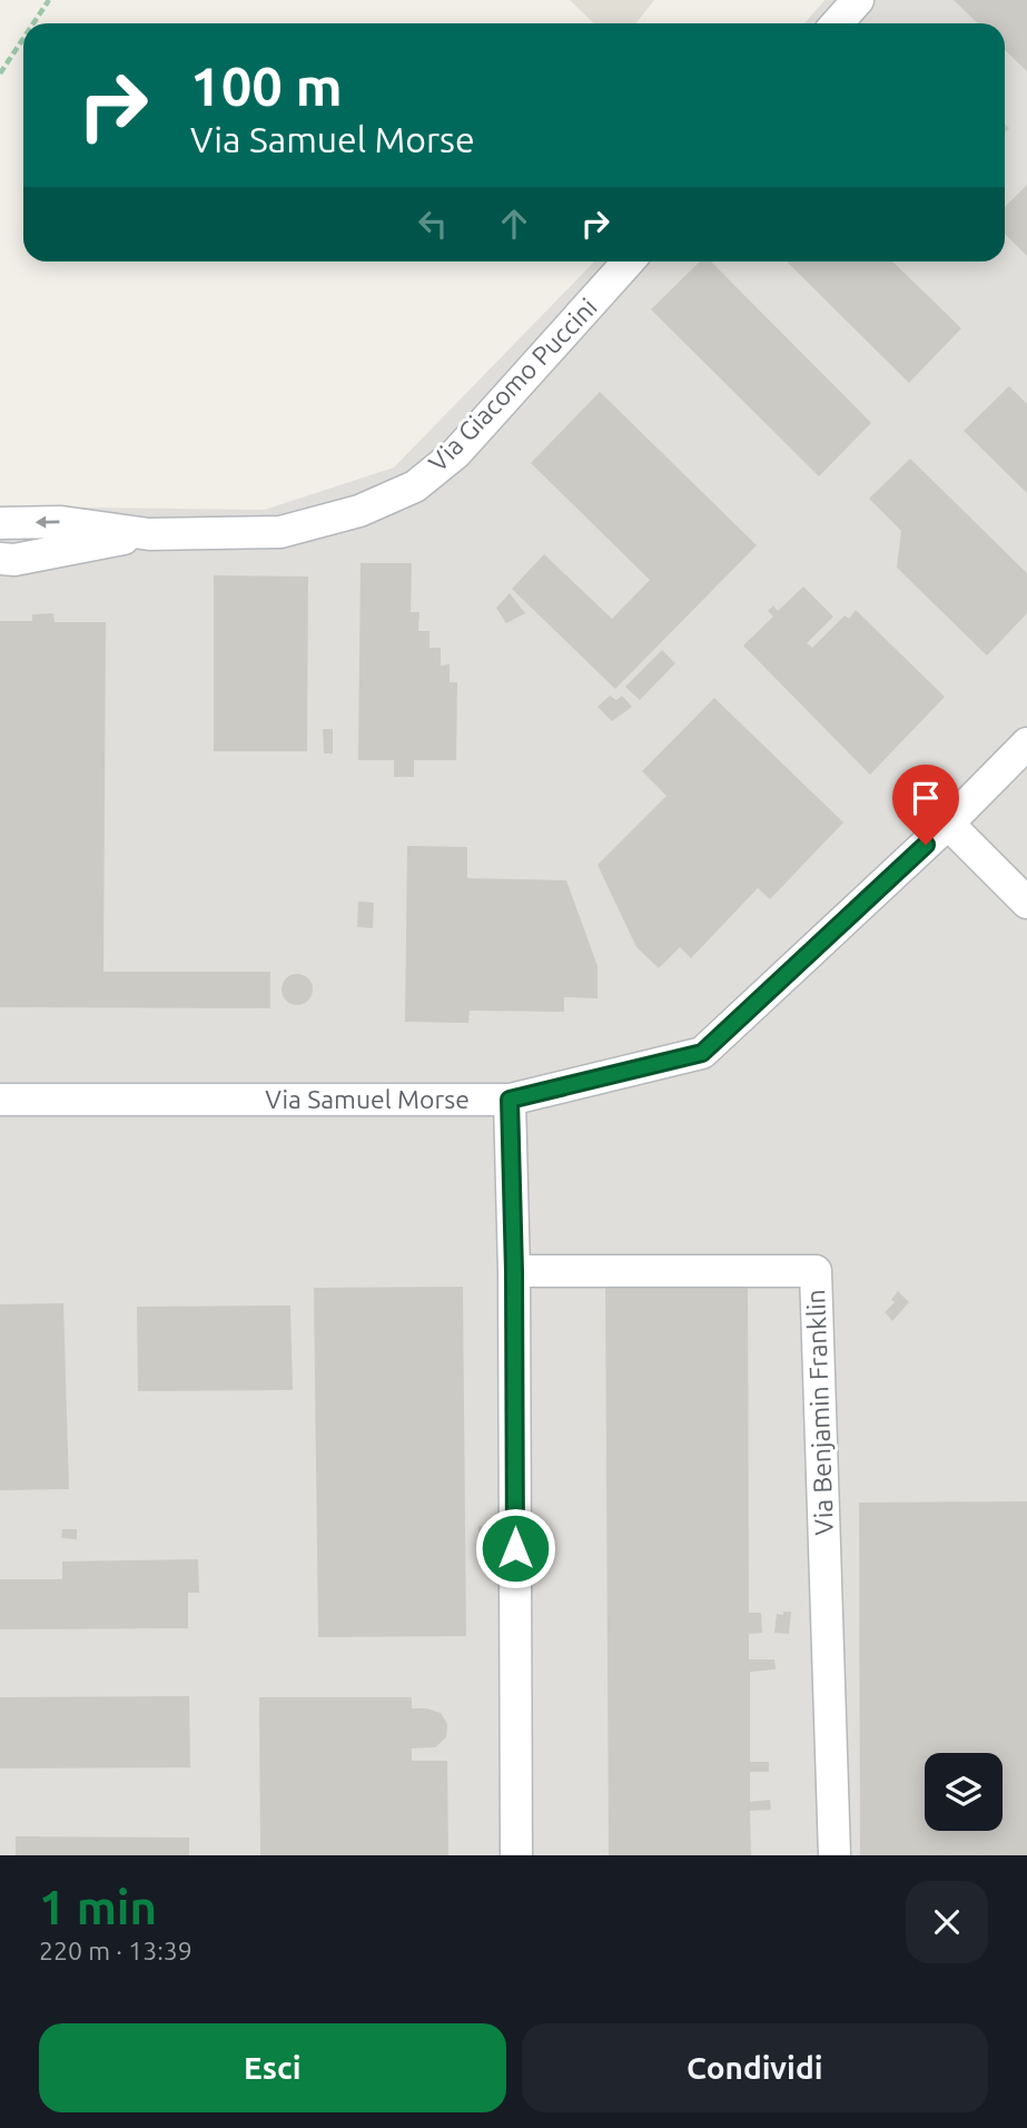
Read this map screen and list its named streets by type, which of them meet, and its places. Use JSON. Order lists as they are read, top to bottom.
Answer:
{
  "streets": {
    "street": ["Via Giacomo Puccini", "Via Samuel Morse", "Via Benjamin Franklin"]
  },
  "page": {
    "turn": ["100 m", "Via Samuel Morse"],
    "heading": ["1 min", "220 m · 13:39"],
    "buttons": ["Esci", "Condividi"]
  }
}
